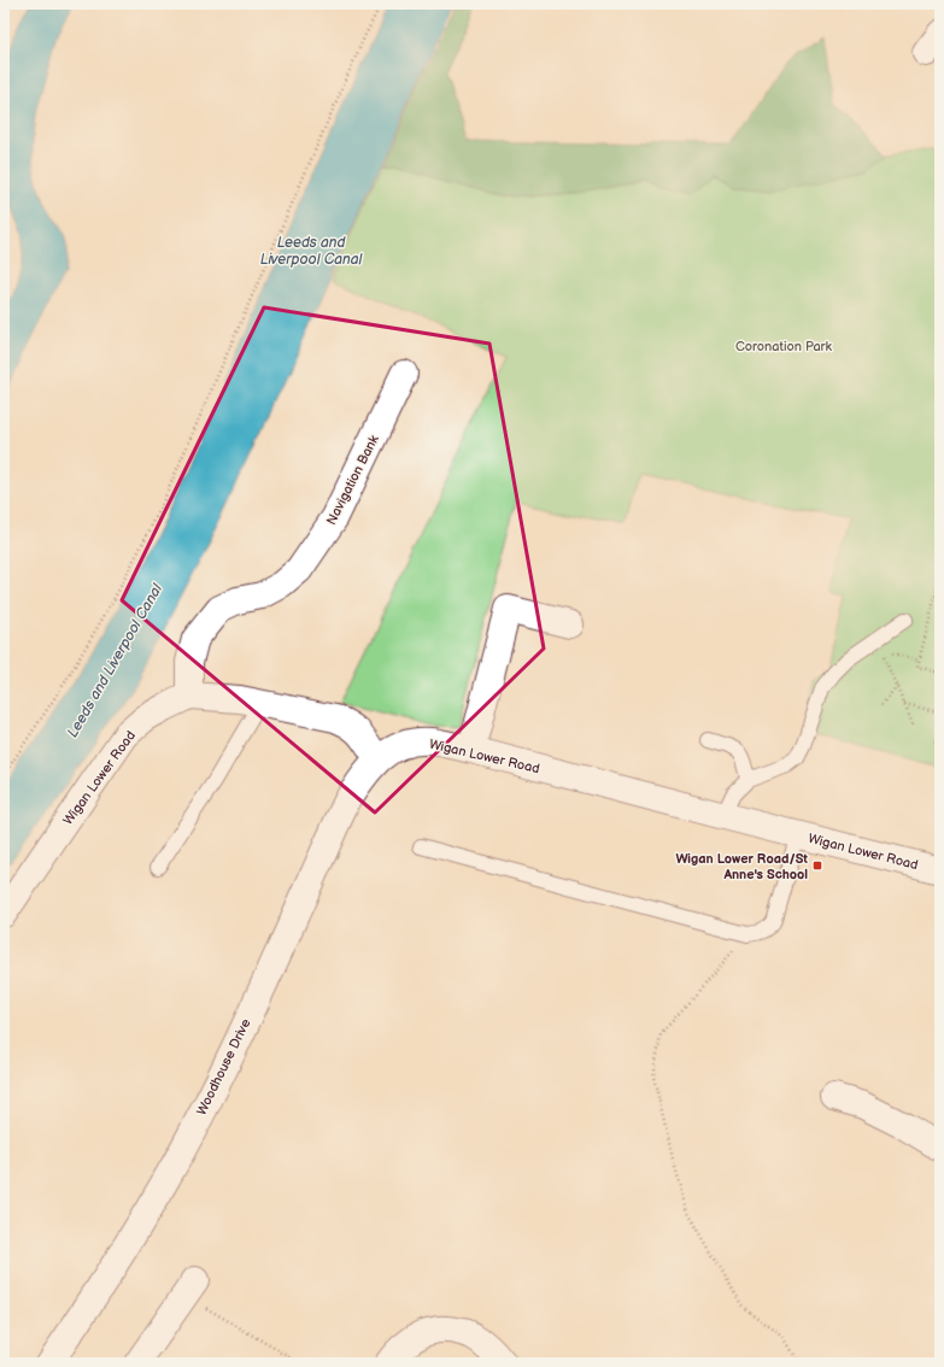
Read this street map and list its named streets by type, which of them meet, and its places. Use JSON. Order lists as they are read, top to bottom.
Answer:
{
  "streets": {
    "street": ["Navigation Bank", "Wigan Lower Road", "Woodhouse Drive"]
  },
  "crossings": [
    ["Navigation Bank", "Wigan Lower Road"],
    ["Wigan Lower Road", "Woodhouse Drive"]
  ],
  "water": ["Leeds and Liverpool Canal"],
  "parks": ["Coronation Park"],
  "places": {
    "transit": ["Wigan Lower Road/St Anne's School"]
  }
}
